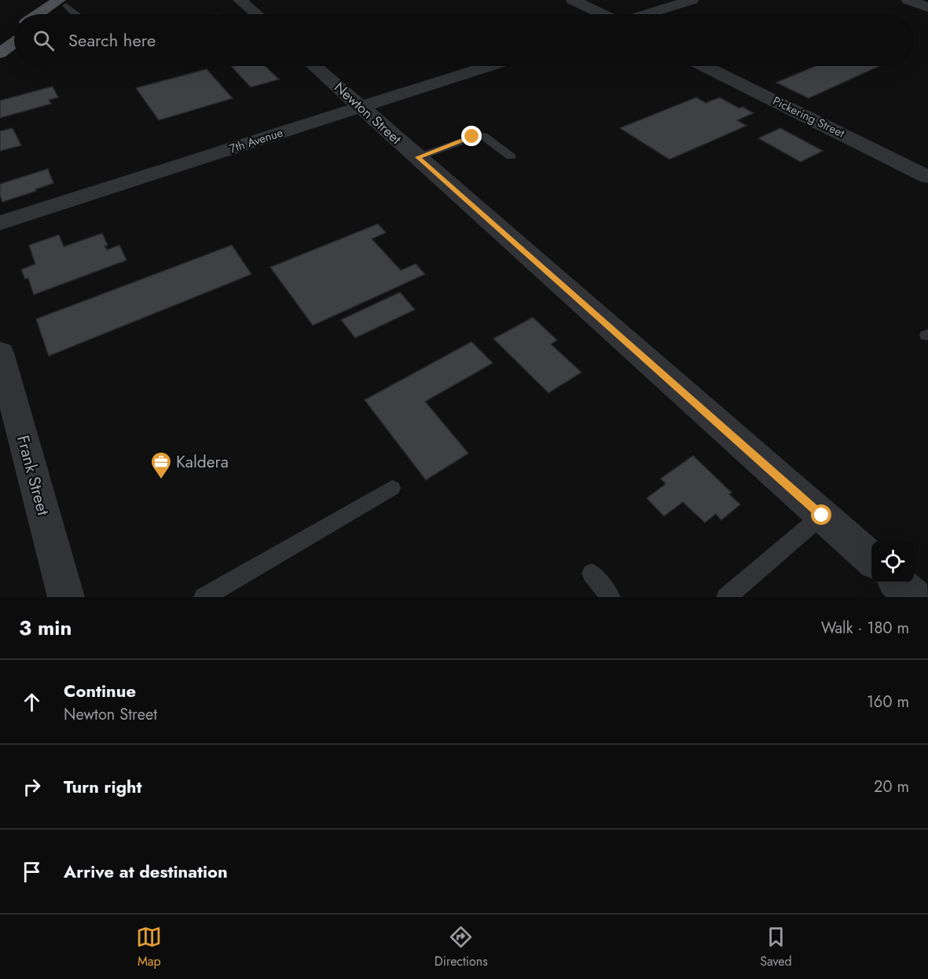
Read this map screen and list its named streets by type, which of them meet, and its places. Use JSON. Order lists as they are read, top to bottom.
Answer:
{
  "streets": {
    "street": [
      "Newton Street",
      "Pickering Street",
      "7th Avenue",
      "Frank Street"
    ]
  },
  "crossings": [
    ["Newton Street", "7th Avenue"]
  ],
  "places": {
    "office": ["Kaldera"]
  },
  "page": {
    "search": "Search here",
    "heading": ["3 min", "Walk · 180 m"],
    "list": [
      ["Continue", "Newton Street", "160 m"],
      ["Turn right", "20 m"],
      "Arrive at destination"
    ],
    "nav": ["Map", "Directions", "Saved"]
  }
}
